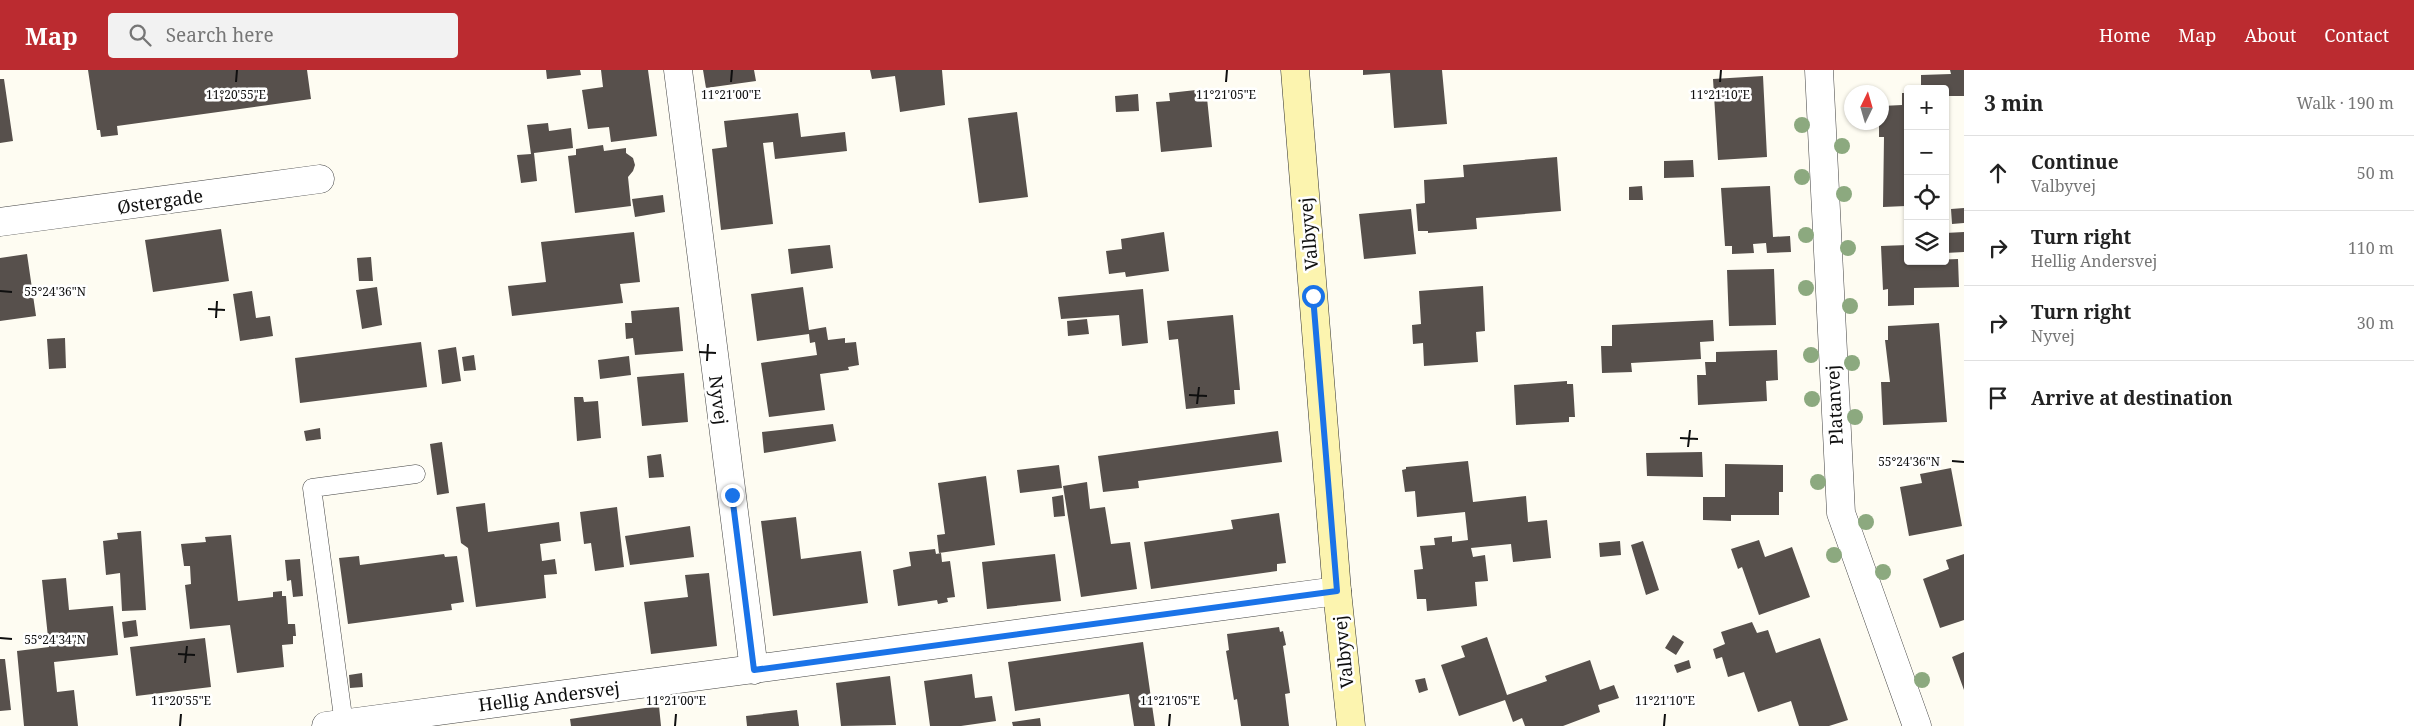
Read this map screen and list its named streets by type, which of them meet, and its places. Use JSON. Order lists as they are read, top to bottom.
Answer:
{
  "streets": {
    "street": [
      "Østergade",
      "Valbyvej",
      "Nyvej",
      "Platanvej",
      "Hellig Andersvej"
    ]
  },
  "crossings": [
    ["Valbyvej", "Hellig Andersvej"],
    ["Nyvej", "Hellig Andersvej"]
  ],
  "north": "top",
  "page": {
    "header": "Map",
    "search": "Search here",
    "nav": [
      "Home",
      "Map",
      "About",
      "Contact"
    ],
    "heading": ["3 min", "Walk · 190 m"],
    "map_buttons": ["+", "−"],
    "list": [
      ["Continue", "Valbyvej", "50 m"],
      ["Turn right", "Hellig Andersvej", "110 m"],
      ["Turn right", "Nyvej", "30 m"],
      "Arrive at destination"
    ]
  },
  "coordinates": [
    "11°20'55\"E",
    "11°21'00\"E",
    "11°21'05\"E",
    "11°21'10\"E",
    "55°24'36\"N",
    "55°24'34\"N"
  ]
}
